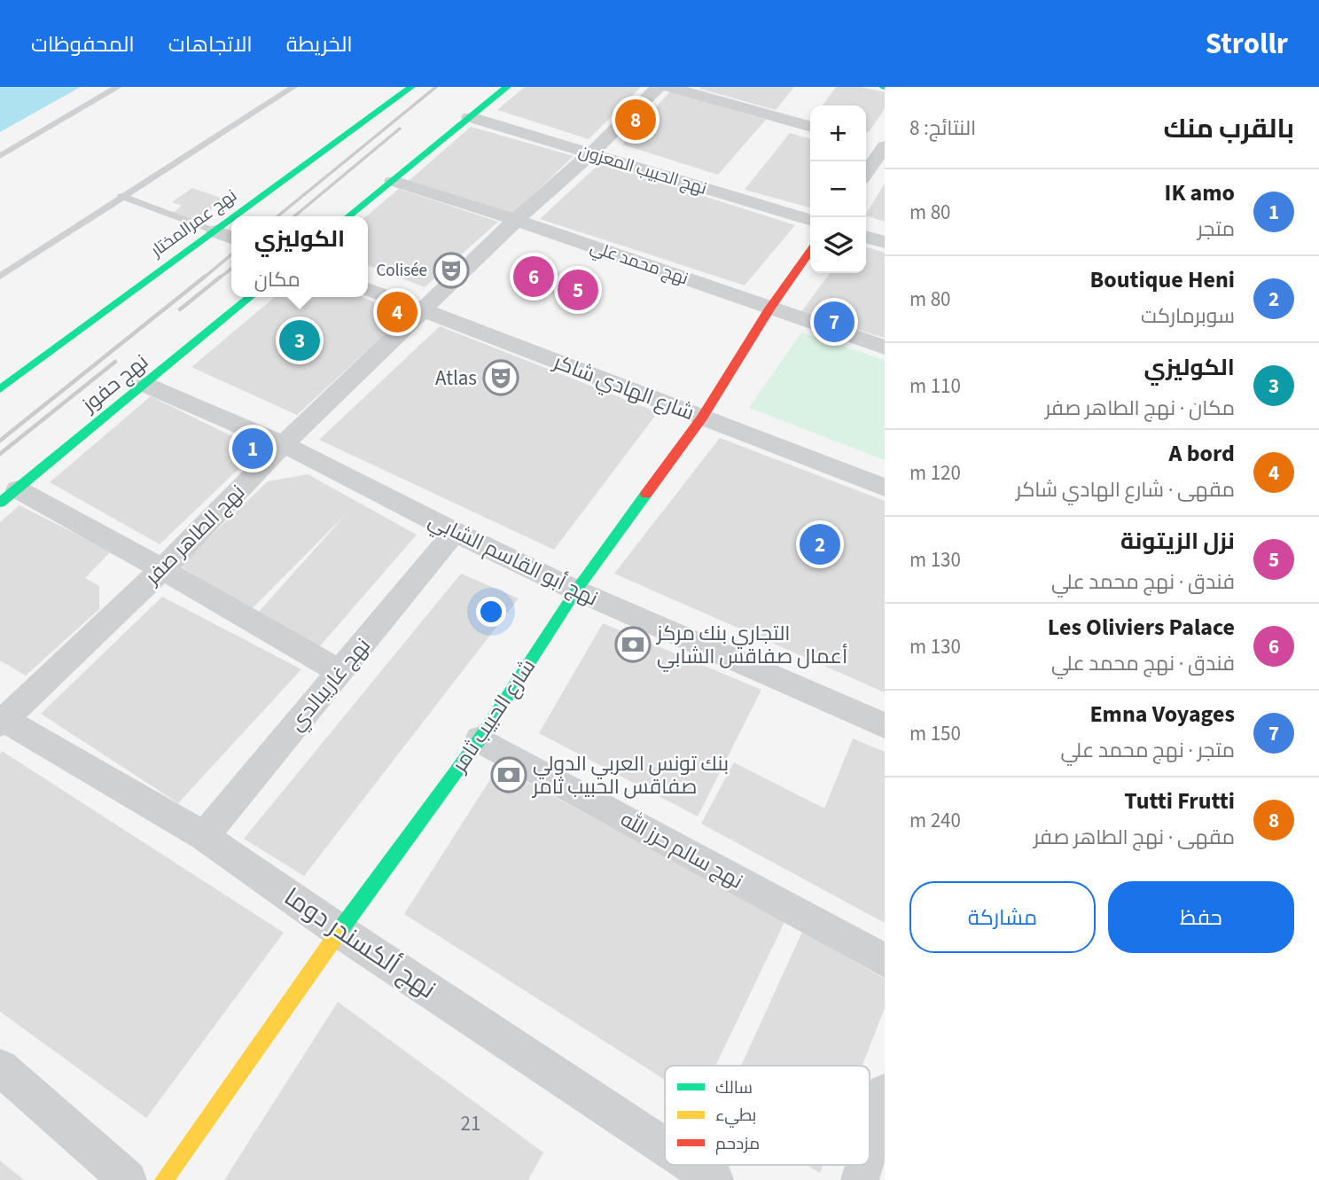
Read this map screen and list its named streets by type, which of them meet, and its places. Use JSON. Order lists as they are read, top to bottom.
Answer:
{
  "streets": {
    "street": [
      "نهج الحبيب المعزون",
      "نهج عمرالمختار",
      "نهج محمد علي",
      "نهج حفوز",
      "شارع الهادي شاكر",
      "نهج الطاهر صفر",
      "نهج أبو القاسم الشابي",
      "نهج غاريبالدي",
      "شارع الحبيب ثامر",
      "نهج سالم حرز الله",
      "نهج ألكسندر دوما"
    ]
  },
  "crossings": [
    ["نهج الحبيب المعزون", "نهج الطاهر صفر"],
    ["نهج محمد علي", "نهج الطاهر صفر"],
    ["نهج محمد علي", "شارع الحبيب ثامر"],
    ["نهج حفوز", "نهج أبو القاسم الشابي"],
    ["شارع الهادي شاكر", "نهج الطاهر صفر"],
    ["شارع الهادي شاكر", "شارع الحبيب ثامر"],
    ["نهج الطاهر صفر", "نهج أبو القاسم الشابي"],
    ["نهج الطاهر صفر", "نهج ألكسندر دوما"],
    ["نهج أبو القاسم الشابي", "نهج غاريبالدي"],
    ["نهج أبو القاسم الشابي", "شارع الحبيب ثامر"],
    ["نهج غاريبالدي", "نهج ألكسندر دوما"],
    ["شارع الحبيب ثامر", "نهج سالم حرز الله"],
    ["شارع الحبيب ثامر", "نهج ألكسندر دوما"]
  ],
  "places": {
    "theatre": ["Colisée", "Atlas"],
    "bank": ["التجاري بنك مركز أعمال صفاقس الشابي", "بنك تونس العربي الدولي صفاقس الحبيب ثامر"]
  },
  "house_numbers": ["21"],
  "legend": ["سالك", "بطيء", "مزدحم"],
  "page": {
    "header": "Strollr",
    "nav": ["الخريطة", "الاتجاهات", "المحفوظات"],
    "heading": ["بالقرب منك", "النتائج: 8"],
    "pins": [
      "8",
      "6",
      "5",
      "4",
      "7",
      "3",
      "1",
      "2"
    ],
    "map_buttons": ["+", "−"],
    "list": [
      {
        "mark": "1",
        "name": "IK amo",
        "note": "متجر",
        "value": "80 m"
      },
      {
        "mark": "2",
        "name": "Boutique Heni",
        "note": "سوبرماركت",
        "value": "80 m"
      },
      {
        "mark": "3",
        "name": "الكوليزي",
        "note": "مكان · نهج الطاهر صفر",
        "value": "110 m"
      },
      {
        "mark": "4",
        "name": "A bord",
        "note": "مقهى · شارع الهادي شاكر",
        "value": "120 m"
      },
      {
        "mark": "5",
        "name": "نزل الزيتونة",
        "note": "فندق · نهج محمد علي",
        "value": "130 m"
      },
      {
        "mark": "6",
        "name": "Les Oliviers Palace",
        "note": "فندق · نهج محمد علي",
        "value": "130 m"
      },
      {
        "mark": "7",
        "name": "Emna Voyages",
        "note": "متجر · نهج محمد علي",
        "value": "150 m"
      },
      {
        "mark": "8",
        "name": "Tutti Frutti",
        "note": "مقهى · نهج الطاهر صفر",
        "value": "240 m"
      }
    ],
    "popup": ["الكوليزي", "مكان"],
    "buttons": ["حفظ", "مشاركة"]
  }
}
